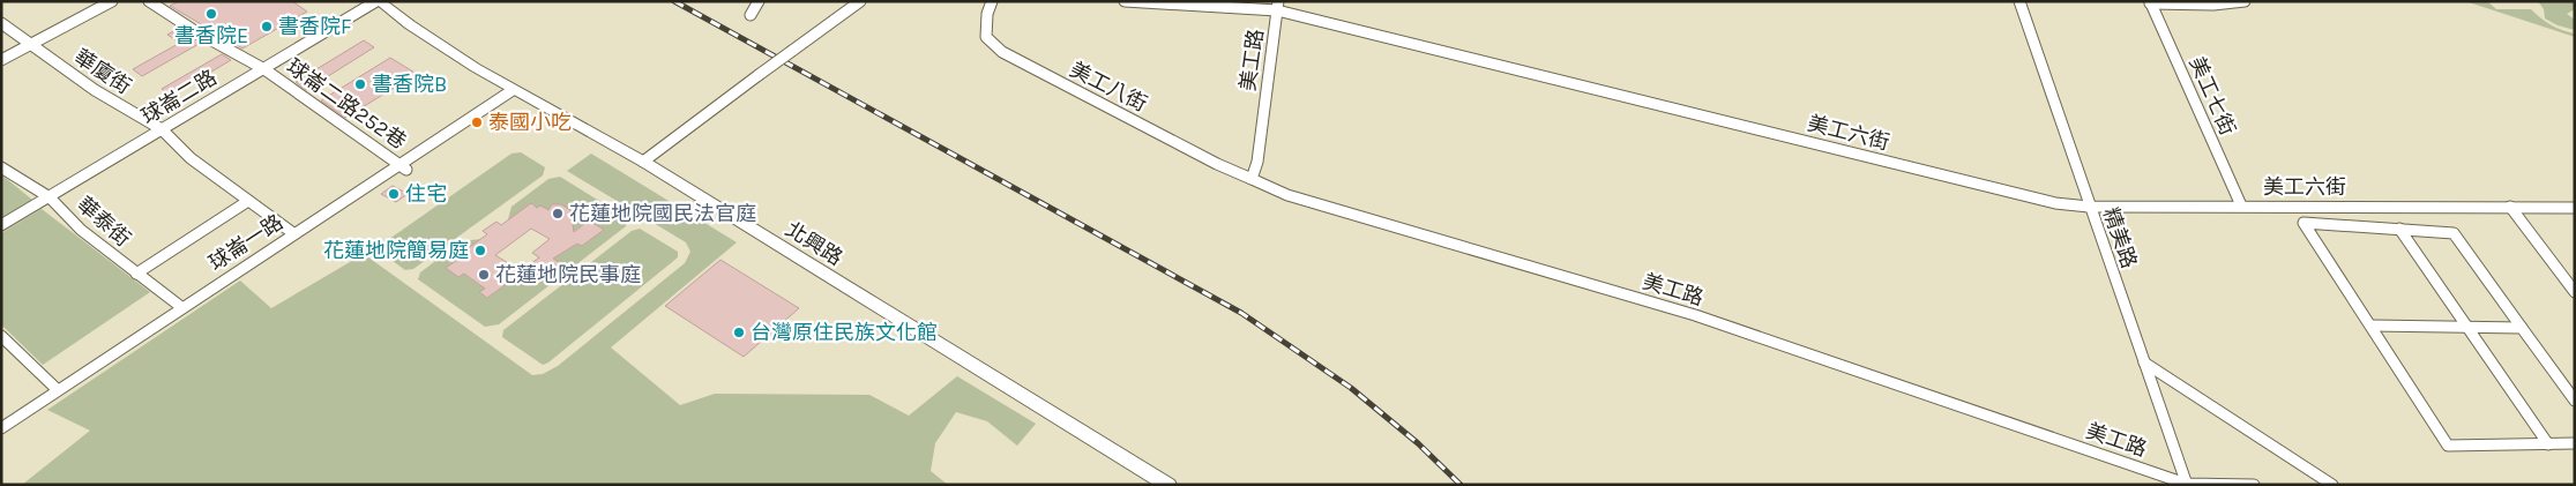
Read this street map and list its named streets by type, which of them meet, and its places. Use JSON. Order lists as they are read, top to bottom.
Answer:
{
  "streets": {
    "street": [
      "美工路",
      "華廈街",
      "美工八街",
      "美工七街",
      "球崙二路",
      "球崙二路252巷",
      "美工六街",
      "華泰街",
      "精美路",
      "球崙一路",
      "北興路"
    ]
  },
  "crossings": [
    ["美工路", "美工八街"],
    ["美工路", "美工六街"],
    ["美工路", "精美路"],
    ["華廈街", "球崙二路"],
    ["華廈街", "球崙一路"],
    ["美工七街", "美工六街"],
    ["球崙二路", "球崙二路252巷"],
    ["球崙二路", "華泰街"],
    ["球崙二路", "北興路"],
    ["球崙二路252巷", "球崙一路"],
    ["美工六街", "精美路"],
    ["華泰街", "球崙一路"],
    ["球崙一路", "北興路"]
  ],
  "places": [
    "書香院E",
    "書香院F",
    "書香院B",
    "泰國小吃",
    "住宅",
    "花蓮地院國民法官庭",
    "花蓮地院簡易庭",
    "花蓮地院民事庭",
    "台灣原住民族文化館"
  ]
}
